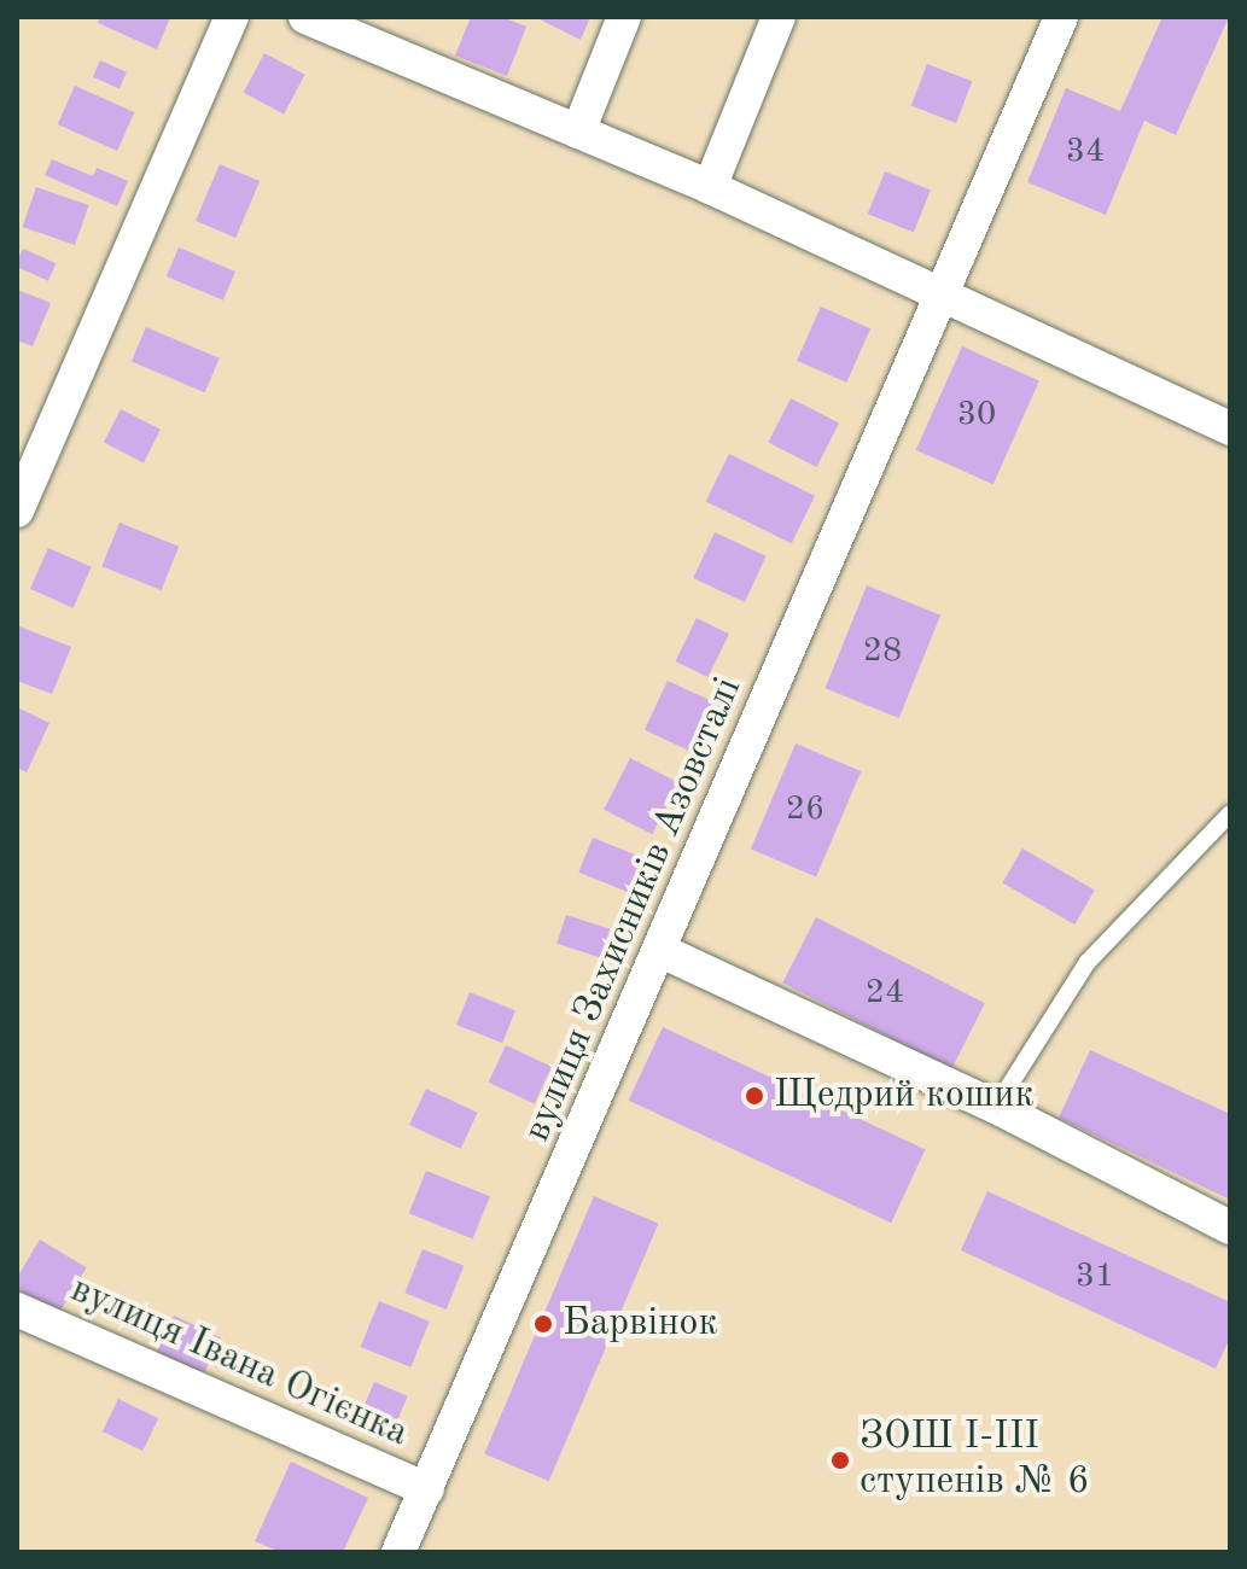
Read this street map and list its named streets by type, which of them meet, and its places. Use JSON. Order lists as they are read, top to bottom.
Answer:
{
  "streets": {
    "street": ["вулиця Захисників Азовсталі", "вулиця Івана Огієнка"]
  },
  "crossings": [
    ["вулиця Захисників Азовсталі", "вулиця Івана Огієнка"]
  ],
  "places": ["Щедрий кошик", "Барвінок", "ЗОШ I-III ступенів № 6"],
  "house_numbers": [
    "34",
    "30",
    "28",
    "26",
    "24",
    "31"
  ]
}
